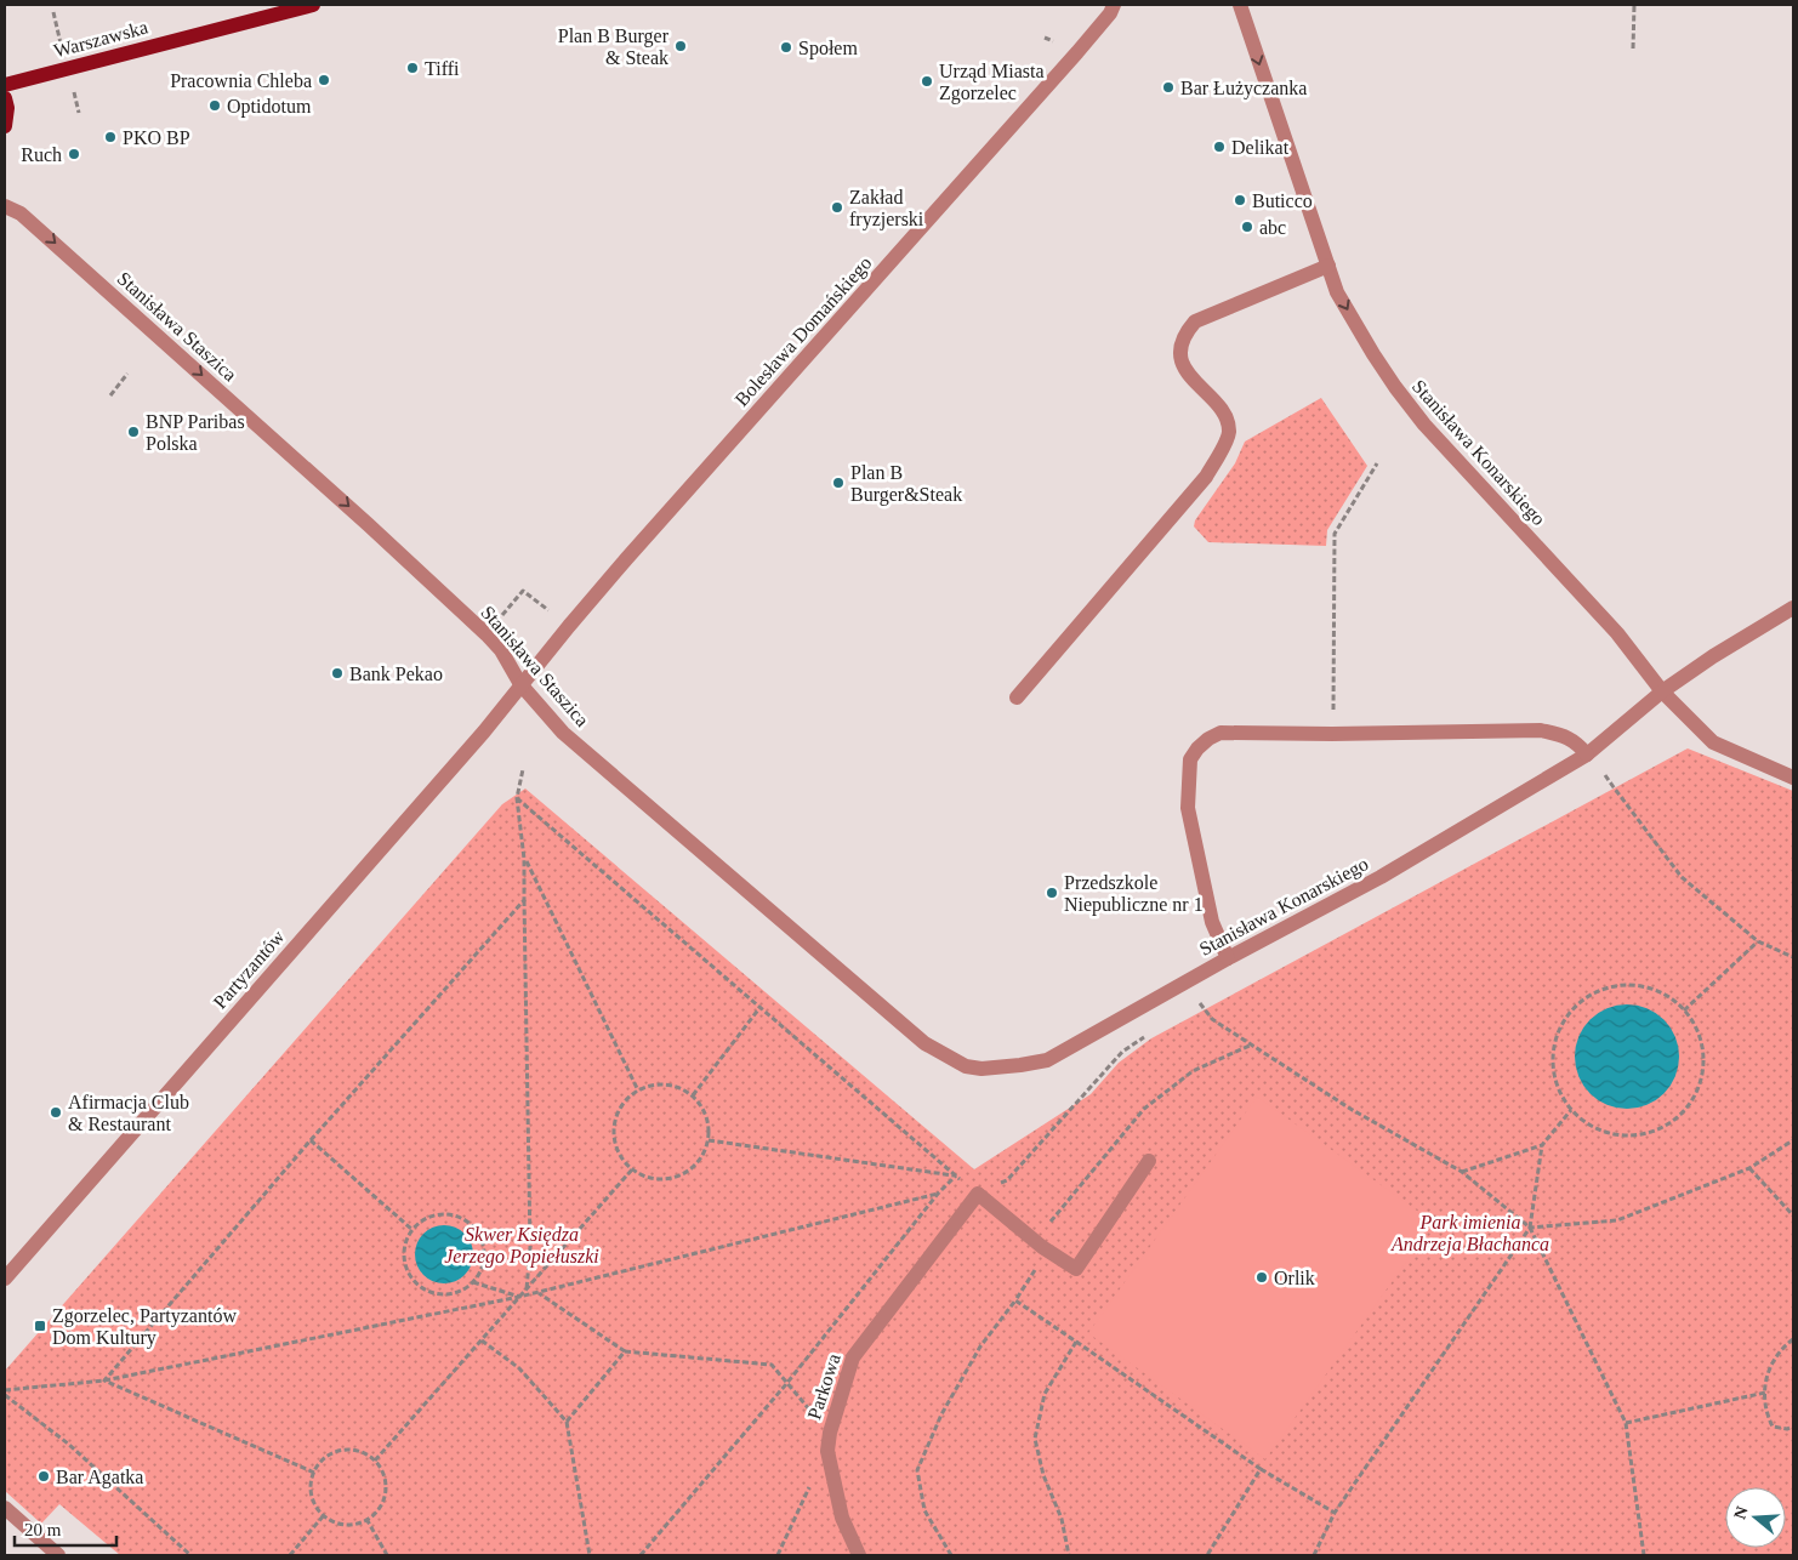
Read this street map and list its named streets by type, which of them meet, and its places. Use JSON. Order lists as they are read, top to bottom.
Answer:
{
  "streets": {
    "main road": ["Warszawska"],
    "street": [
      "Stanisława Staszica",
      "Bolesława Domańskiego",
      "Stanisława Konarskiego",
      "Partyzantów",
      "Parkowa"
    ]
  },
  "crossings": [
    ["Stanisława Staszica", "Bolesława Domańskiego"],
    ["Stanisława Staszica", "Stanisława Konarskiego"],
    ["Stanisława Staszica", "Partyzantów"],
    ["Bolesława Domańskiego", "Partyzantów"]
  ],
  "one_way": ["Stanisława Staszica", "Stanisława Konarskiego"],
  "parks": ["Park imienia Andrzeja Błachanca", "Skwer Księdza Jerzego Popiełuszki"],
  "places": {
    "other": [
      "Plan B Burger & Steak",
      "Społem",
      "Tiffi",
      "Pracownia Chleba",
      "Urząd Miasta Zgorzelec",
      "Bar Łużyczanka",
      "Optidotum",
      "PKO BP",
      "Delikat",
      "Ruch",
      "Buticco",
      "Zakład fryzjerski",
      "abc",
      "BNP Paribas Polska",
      "Plan B Burger&Steak",
      "Bank Pekao",
      "Przedszkole Niepubliczne nr 1",
      "Afirmacja Club & Restaurant",
      "Orlik",
      "Bar Agatka"
    ],
    "transit": ["Zgorzelec, Partyzantów Dom Kultury"]
  },
  "scale_bar": "20 m",
  "north": "left"
}
